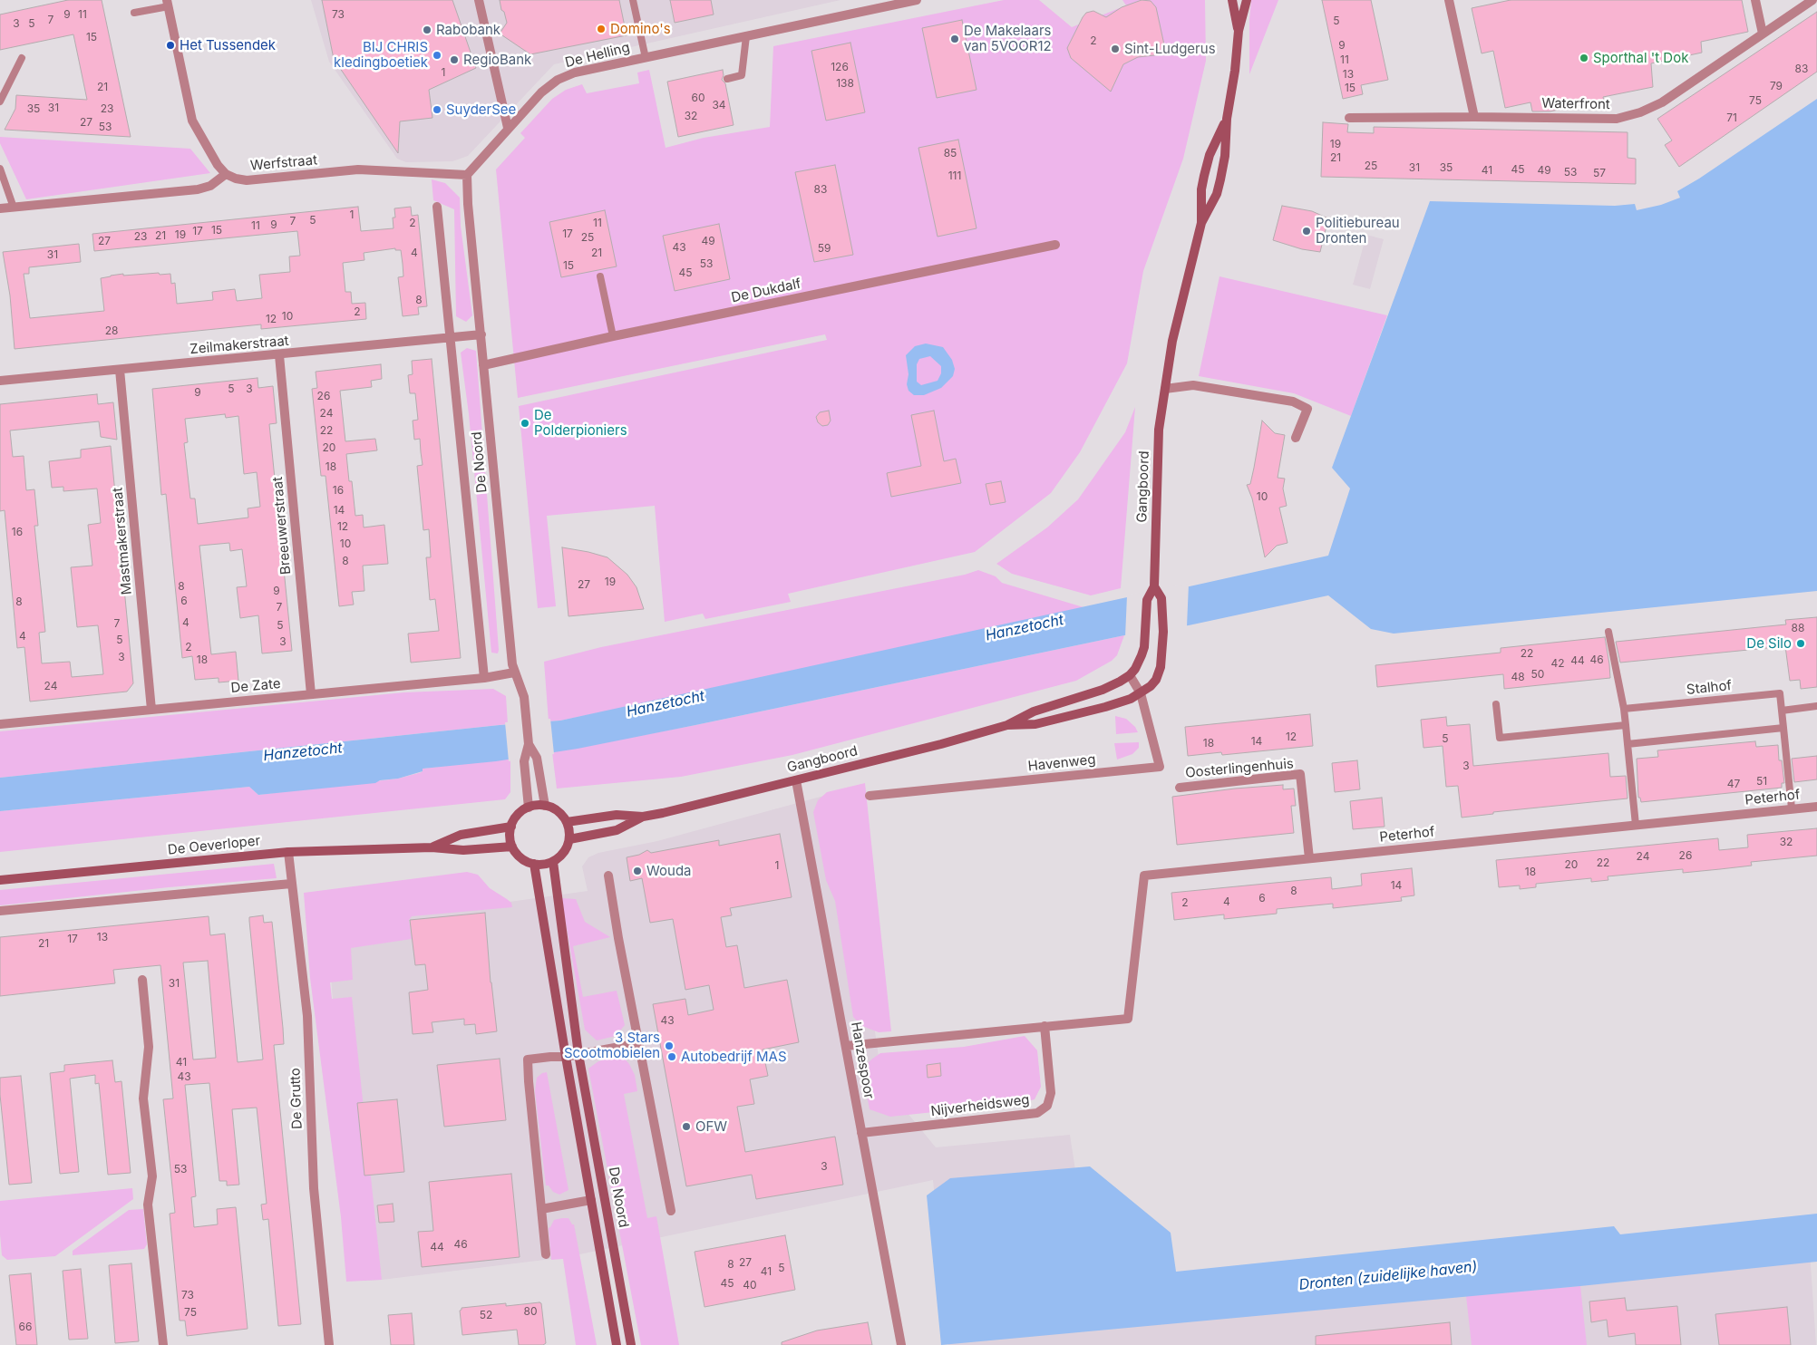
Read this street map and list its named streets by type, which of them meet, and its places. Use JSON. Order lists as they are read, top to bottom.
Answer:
{
  "streets": {
    "main road": ["De Noord", "Gangboord", "De Oeverloper"],
    "street": [
      "De Helling",
      "Waterfront",
      "Werfstraat",
      "De Dukdalf",
      "Zeilmakerstraat",
      "Breeuwerstraat",
      "Mastmakerstraat",
      "De Zate",
      "Havenweg",
      "Oosterlingenhuis",
      "Peterhof",
      "Hanzespoor",
      "De Grutto",
      "Nijverheidsweg"
    ],
    "lane": ["Stalhof"]
  },
  "crossings": [
    ["De Helling", "Werfstraat"],
    ["De Helling", "De Noord"],
    ["Werfstraat", "De Noord"],
    ["De Dukdalf", "De Noord"],
    ["Zeilmakerstraat", "De Noord"],
    ["Zeilmakerstraat", "Breeuwerstraat"],
    ["Zeilmakerstraat", "Mastmakerstraat"],
    ["De Noord", "Gangboord"],
    ["De Noord", "De Zate"],
    ["De Noord", "De Oeverloper"],
    ["Gangboord", "Havenweg"],
    ["Gangboord", "De Oeverloper"],
    ["Gangboord", "Hanzespoor"],
    ["Breeuwerstraat", "De Zate"],
    ["Mastmakerstraat", "De Zate"],
    ["Stalhof", "Peterhof"],
    ["Oosterlingenhuis", "Peterhof"],
    ["Peterhof", "Nijverheidsweg"],
    ["De Oeverloper", "De Grutto"],
    ["Hanzespoor", "Nijverheidsweg"]
  ],
  "water": ["Hanzetocht", "Dronten (zuidelijke haven)"],
  "places": [
    "Domino's",
    "Rabobank",
    "De Makelaars van 5VOOR12",
    "Het Tussendek",
    "Sint-Ludgerus",
    "BIJ CHRIS kledingboetiek",
    "Sporthal 't Dok",
    "RegioBank",
    "SuyderSee",
    "Politiebureau Dronten",
    "De Polderpioniers",
    "De Silo",
    "Wouda",
    "3 Stars Scootmobielen",
    "Autobedrijf MAS",
    "OFW"
  ],
  "house_numbers": [
    "9",
    "11",
    "73",
    "7",
    "5",
    "3",
    "5",
    "15",
    "2",
    "9",
    "11",
    "126",
    "83",
    "1",
    "13",
    "138",
    "79",
    "21",
    "15",
    "60",
    "75",
    "34",
    "31",
    "35",
    "23",
    "32",
    "71",
    "27",
    "53",
    "19",
    "85",
    "21",
    "25",
    "31",
    "35",
    "45",
    "41",
    "49",
    "53",
    "57",
    "111",
    "83",
    "1",
    "5",
    "7",
    "2",
    "11",
    "9",
    "11",
    "15",
    "17",
    "17",
    "19",
    "21",
    "23",
    "25",
    "27",
    "49",
    "43",
    "59",
    "4",
    "21",
    "31",
    "53",
    "15",
    "45",
    "8",
    "2",
    "10",
    "12",
    "28",
    "5",
    "3",
    "9",
    "26",
    "24",
    "22",
    "20",
    "18",
    "16",
    "10",
    "14",
    "12",
    "16",
    "10",
    "8",
    "19",
    "27",
    "8",
    "9",
    "6",
    "8",
    "7",
    "4",
    "7",
    "5",
    "88",
    "4",
    "5",
    "3",
    "2",
    "22",
    "3",
    "18",
    "46",
    "44",
    "42",
    "50",
    "48",
    "24",
    "12",
    "5",
    "14",
    "18",
    "3",
    "51",
    "47",
    "32",
    "26",
    "24",
    "22",
    "20",
    "1",
    "18",
    "14",
    "8",
    "6",
    "4",
    "2",
    "13",
    "17",
    "21",
    "31",
    "43",
    "41",
    "43",
    "3",
    "53",
    "46",
    "44",
    "27",
    "8",
    "5",
    "41",
    "45",
    "40",
    "73",
    "80",
    "75",
    "52",
    "66"
  ]
}
